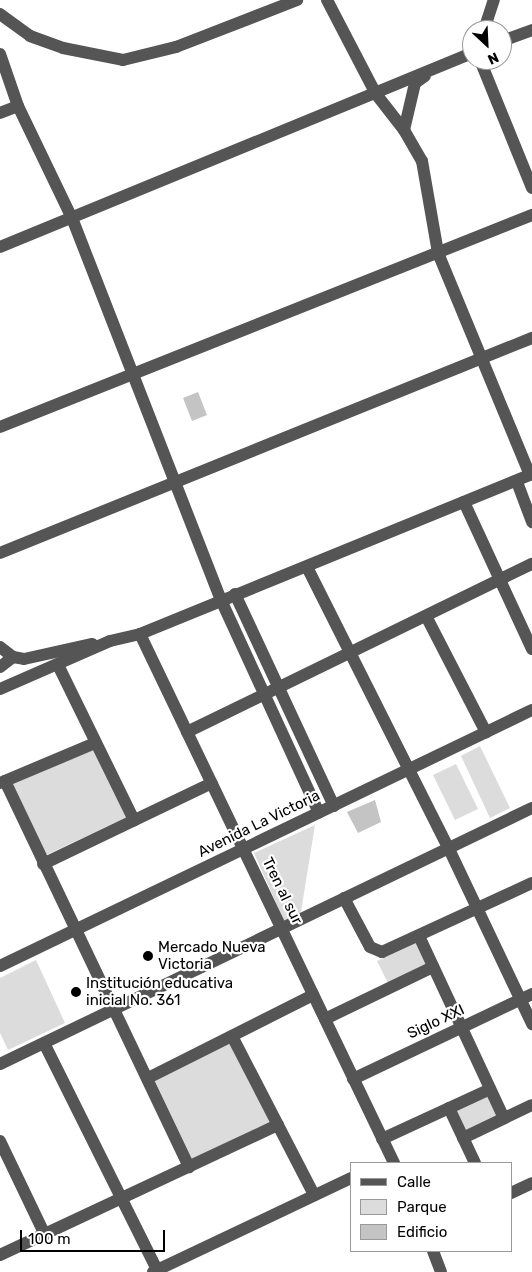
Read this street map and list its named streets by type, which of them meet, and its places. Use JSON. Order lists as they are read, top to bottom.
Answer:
{
  "streets": {
    "street": ["Avenida La Victoria", "Tren al sur", "Siglo XXI"]
  },
  "crossings": [
    ["Avenida La Victoria", "Tren al sur"],
    ["Tren al sur", "Siglo XXI"]
  ],
  "places": ["Mercado Nueva Victoria", "Institución educativa inicial No. 361"],
  "legend": ["Calle", "Parque", "Edificio"],
  "scale_bar": "100 m",
  "north": "bottom right"
}
